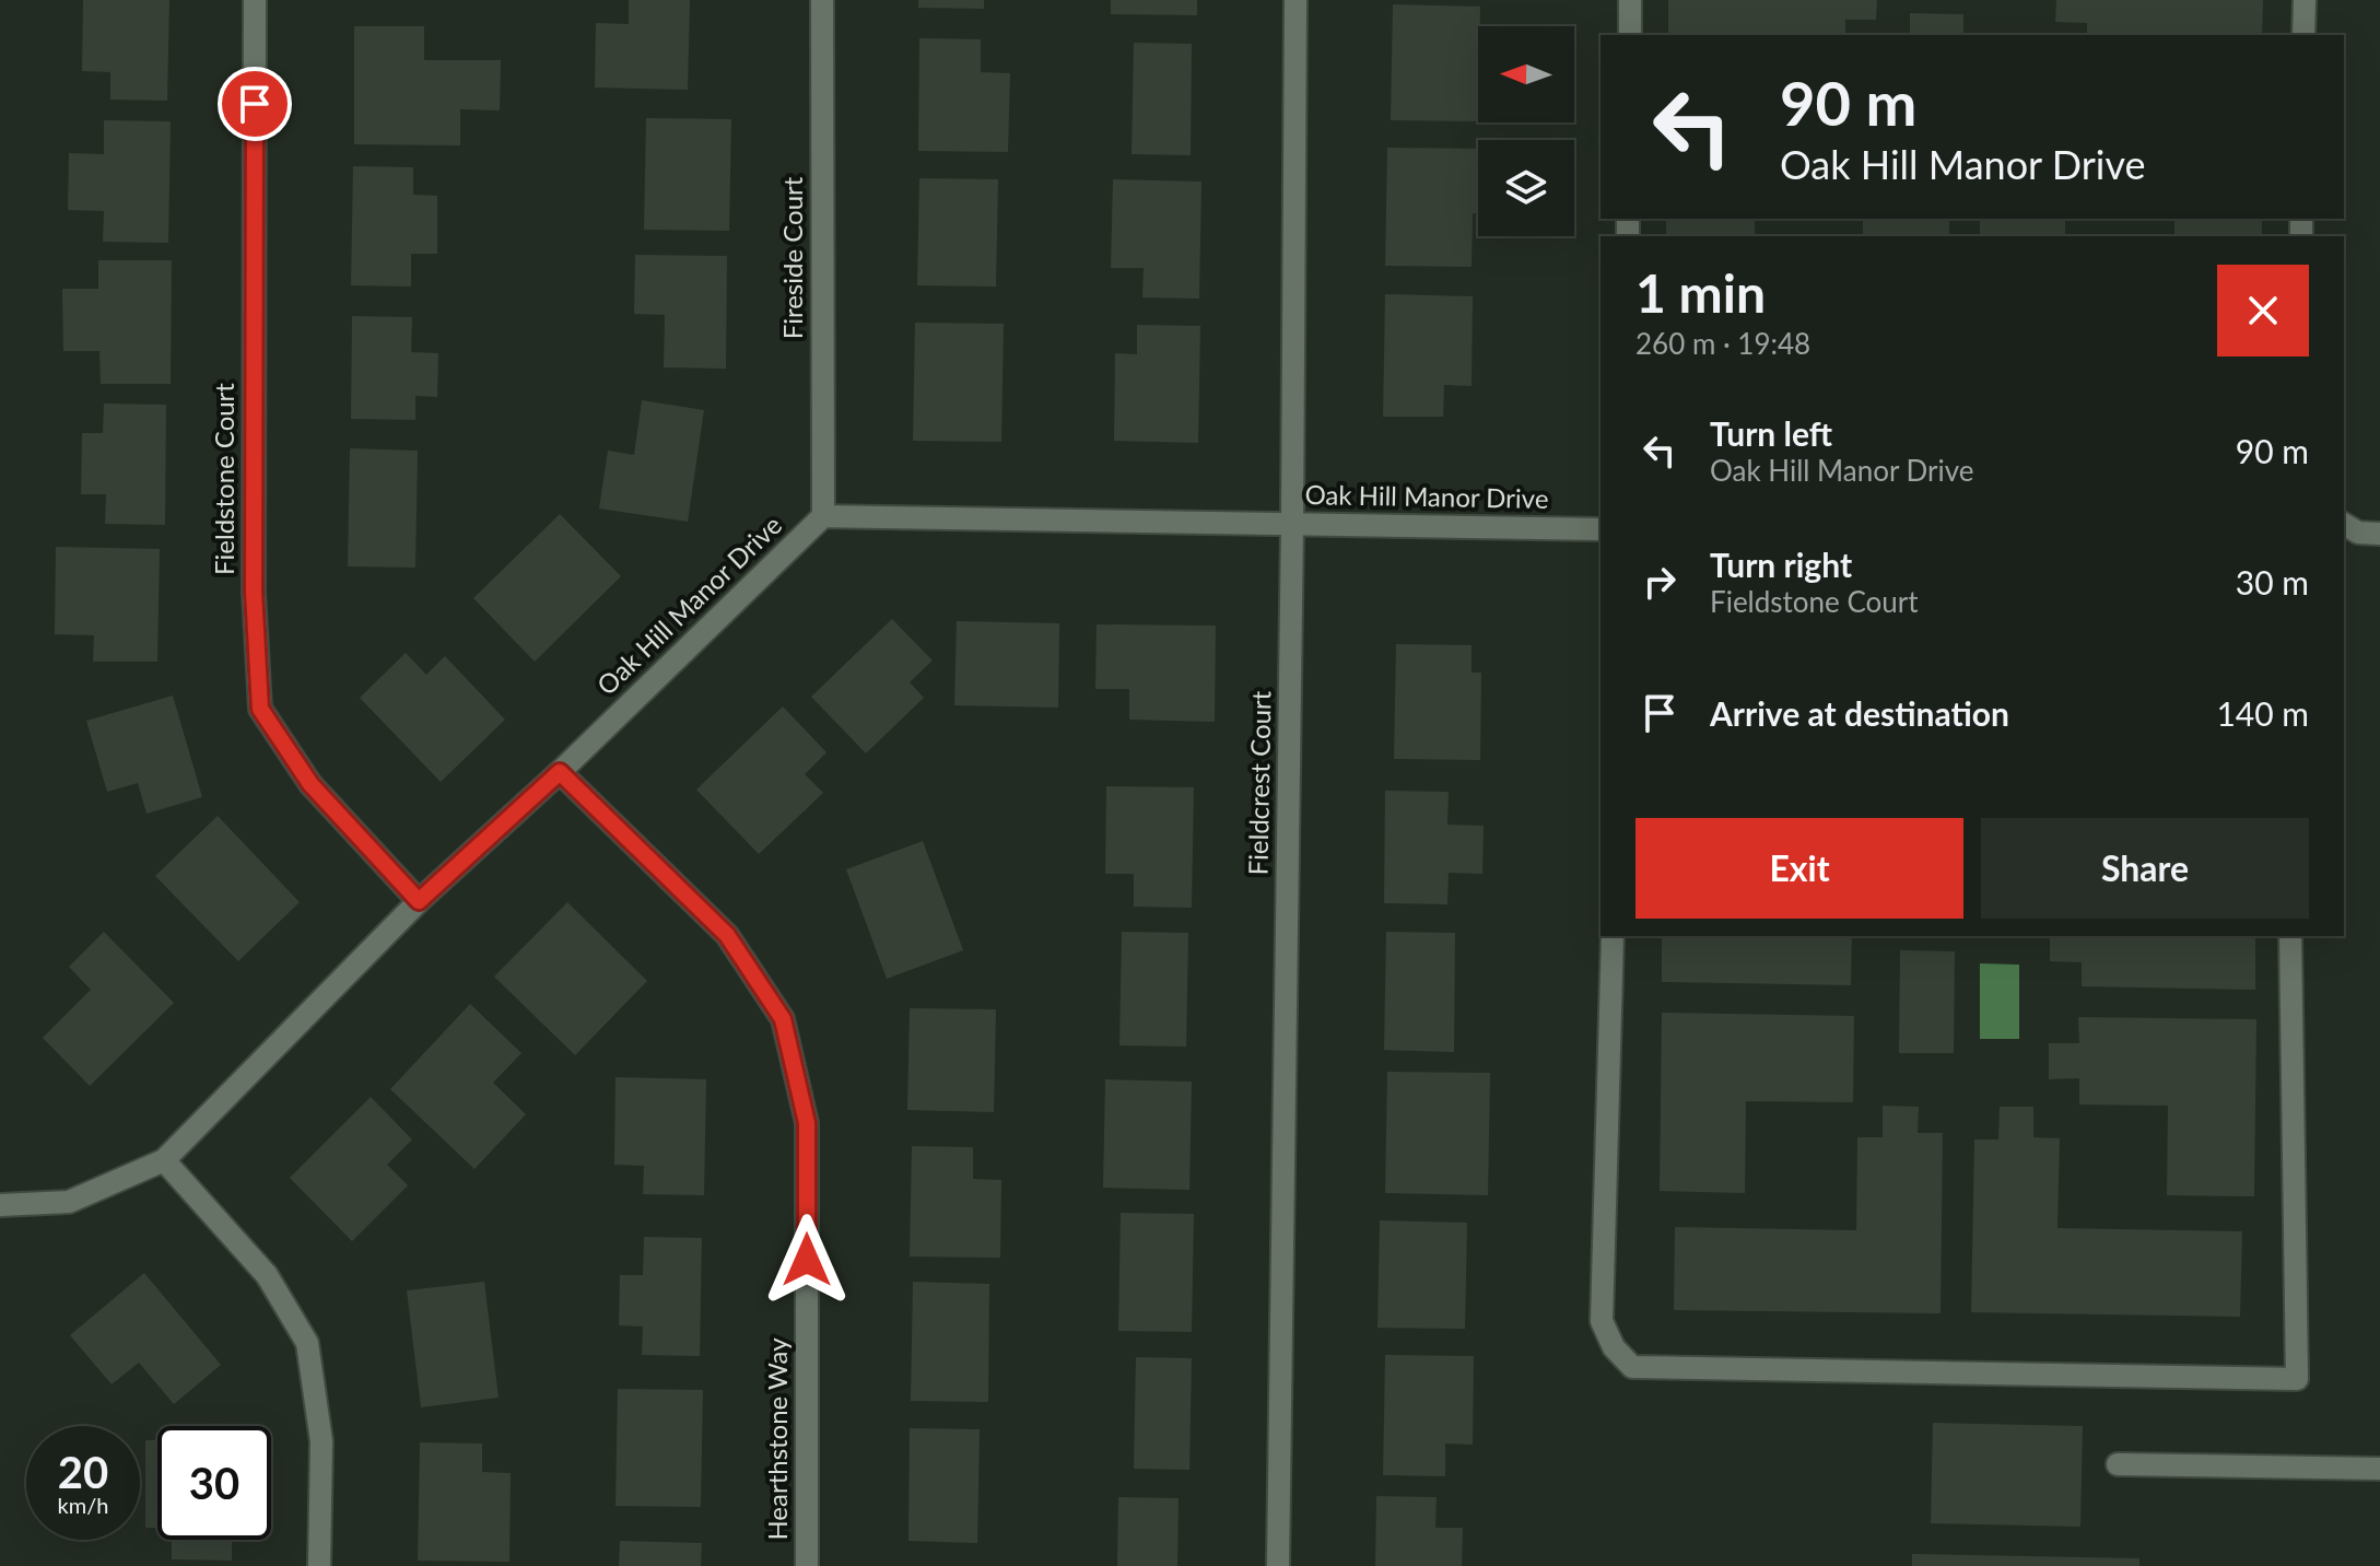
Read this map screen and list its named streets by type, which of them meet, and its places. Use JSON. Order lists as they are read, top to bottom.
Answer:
{
  "streets": {
    "street": [
      "Fireside Court",
      "Fieldstone Court",
      "Oak Hill Manor Drive",
      "Fieldcrest Court",
      "Hearthstone Way"
    ]
  },
  "crossings": [
    ["Fireside Court", "Oak Hill Manor Drive"],
    ["Fieldstone Court", "Oak Hill Manor Drive"],
    ["Oak Hill Manor Drive", "Fieldcrest Court"],
    ["Oak Hill Manor Drive", "Hearthstone Way"]
  ],
  "north": "left",
  "page": {
    "turn": ["90 m", "Oak Hill Manor Drive"],
    "heading": ["1 min", "260 m · 19:48"],
    "list": [
      {
        "name": "Turn left",
        "note": "Oak Hill Manor Drive",
        "value": "90 m"
      },
      {
        "name": "Turn right",
        "note": "Fieldstone Court",
        "value": "30 m"
      },
      {
        "name": "Arrive at destination",
        "value": "140 m"
      }
    ],
    "buttons": ["Exit", "Share"],
    "speed": "20 km/h",
    "limit": "30"
  }
}
